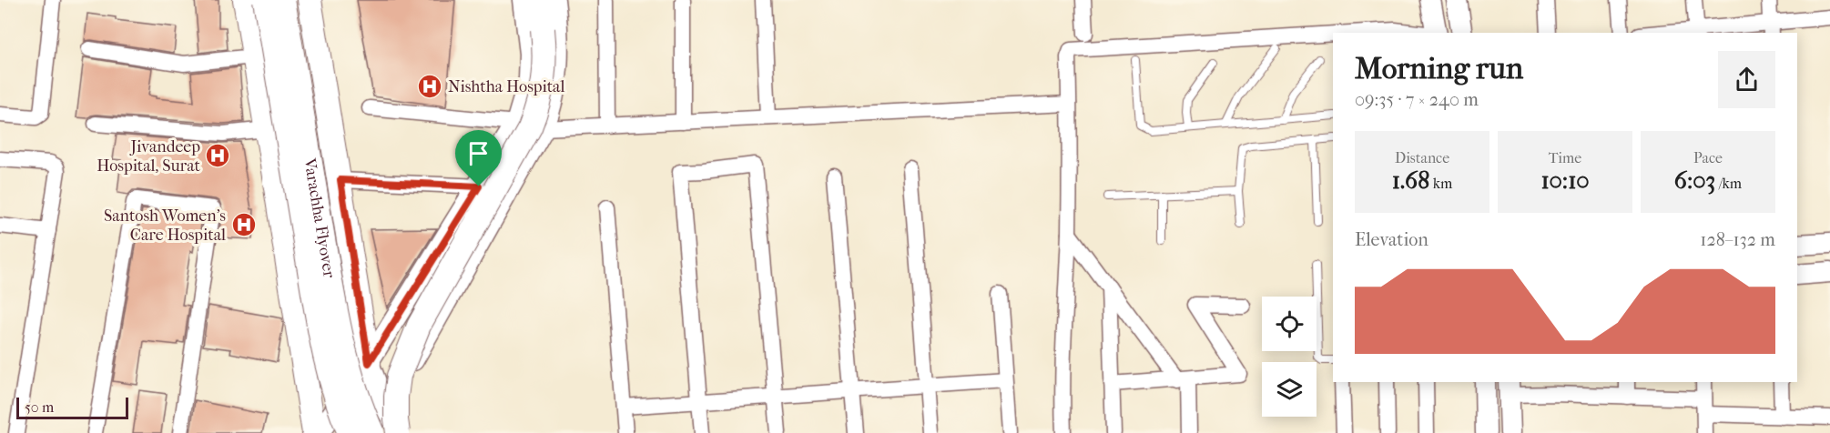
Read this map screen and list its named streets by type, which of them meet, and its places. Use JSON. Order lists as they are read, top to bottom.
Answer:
{
  "streets": {
    "main road": ["Varachha Flyover"]
  },
  "places": {
    "hospital": ["Nishtha Hospital", "Jivandeep Hospital, Surat", "Santosh Women's Care Hospital"]
  },
  "scale_bar": "50 m",
  "page": {
    "heading": ["Morning run", "09:35 · 7 × 240 m"],
    "stats": [
      ["Distance", "1.68 km"],
      ["Time", "10:10"],
      ["Pace", "6:03 /km"]
    ],
    "chart": ["Elevation", "128–132 m"],
    "scale": "50 m"
  }
}
